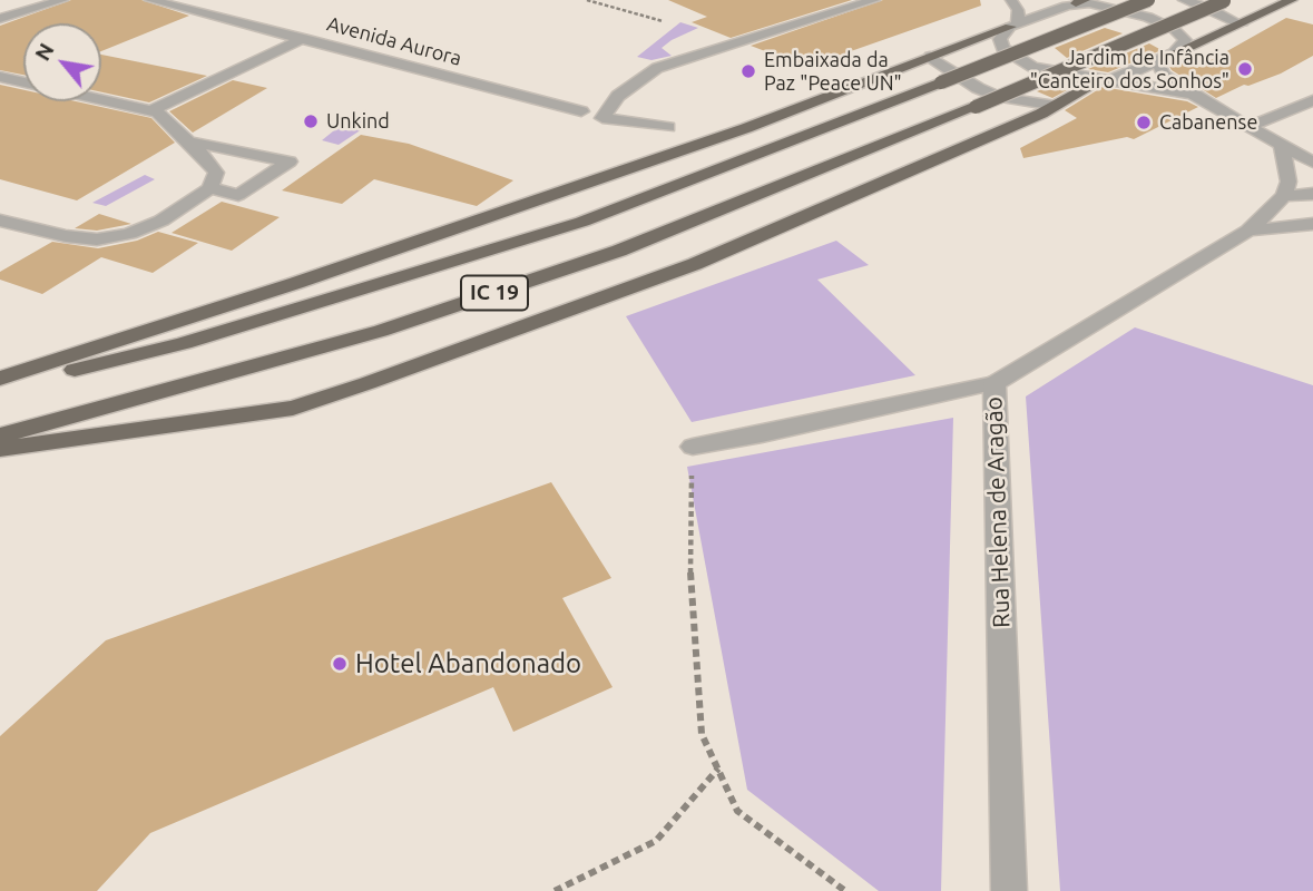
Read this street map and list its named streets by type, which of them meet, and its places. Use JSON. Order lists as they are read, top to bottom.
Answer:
{
  "streets": {
    "highway": ["IC 19"],
    "street": ["Avenida Aurora", "Rua Helena de Aragão"]
  },
  "places": [
    "Jardim de Infância \"Canteiro dos Sonhos\"",
    "Embaixada da Paz \"Peace UN\"",
    "Unkind",
    "Cabanense",
    "Hotel Abandonado"
  ],
  "north": "top left"
}
